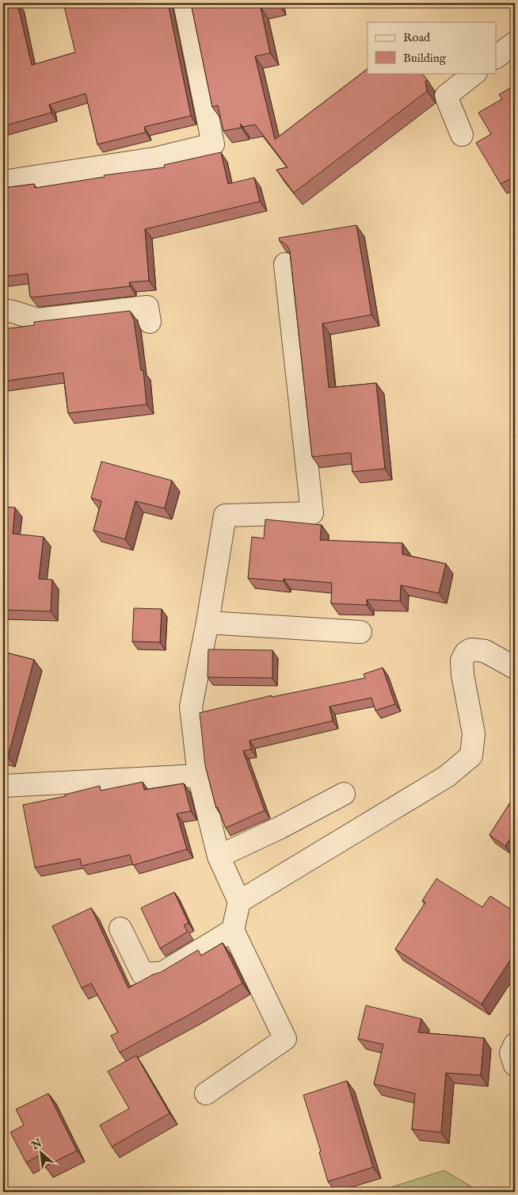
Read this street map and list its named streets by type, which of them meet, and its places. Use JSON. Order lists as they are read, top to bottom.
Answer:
{
  "legend": ["Road", "Building"],
  "north": "top left"
}
